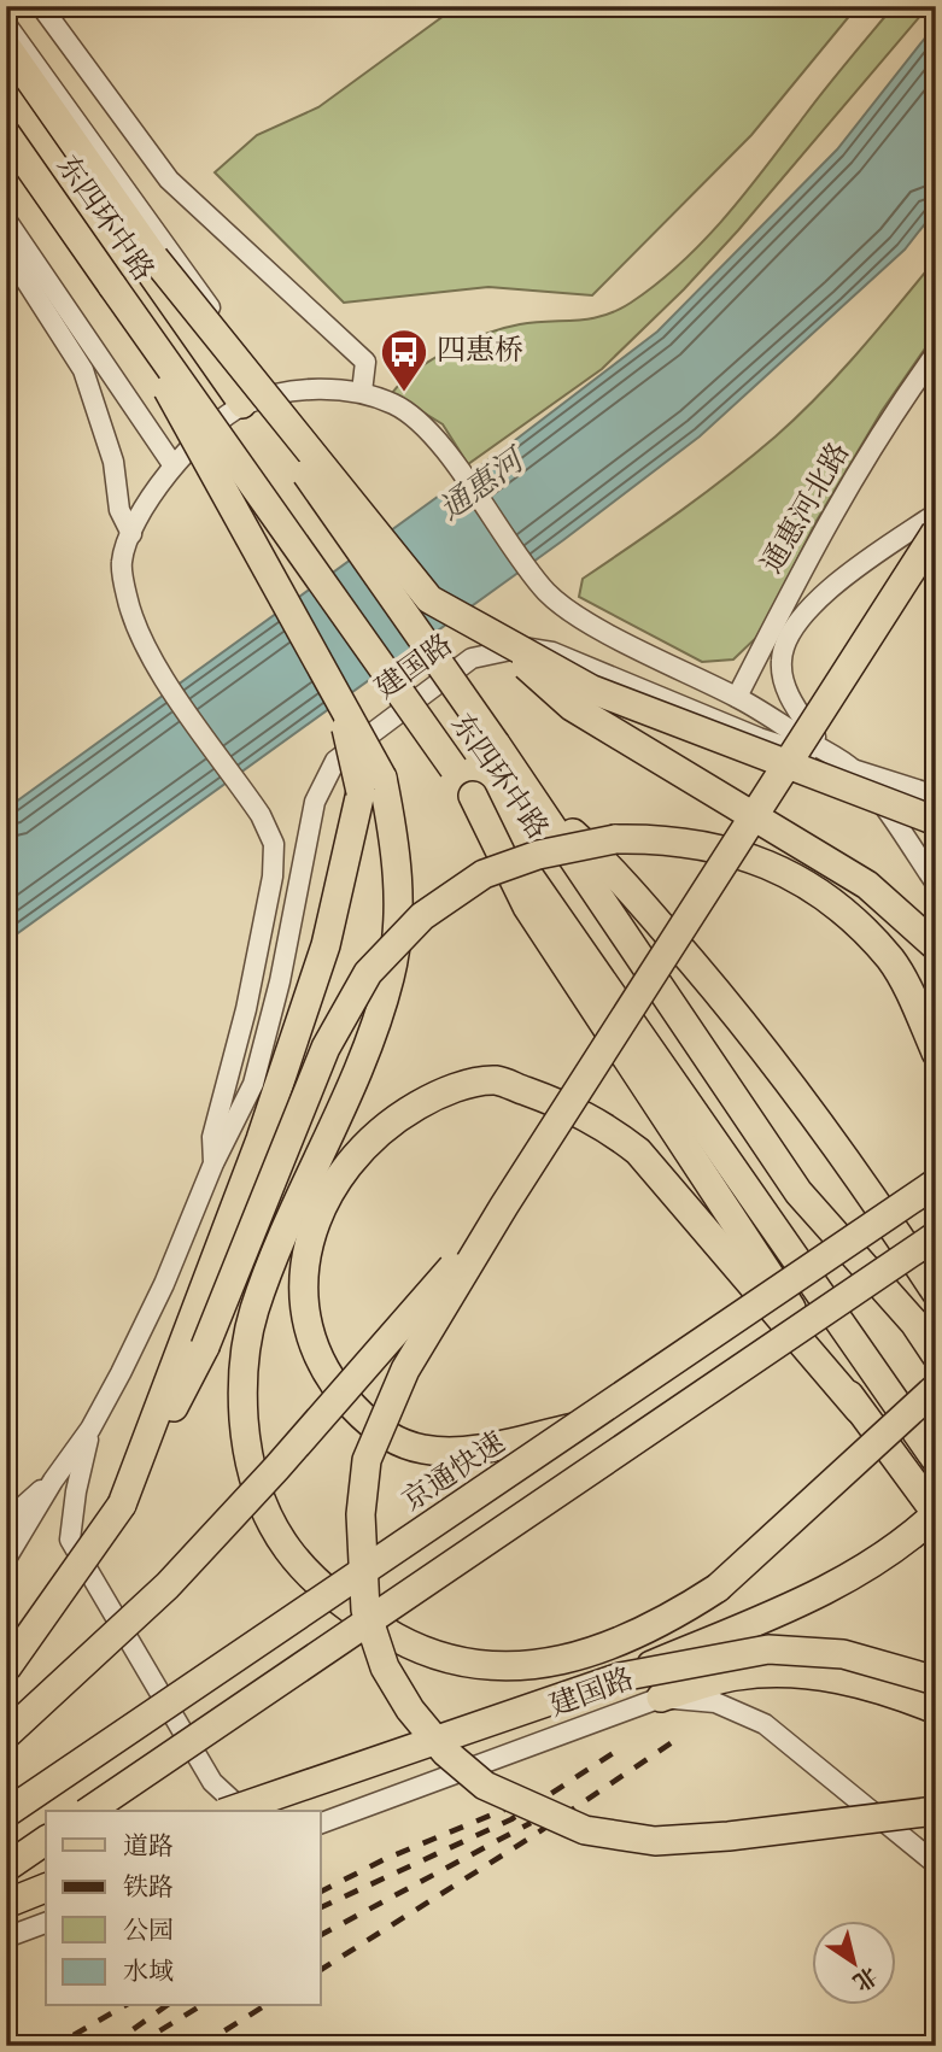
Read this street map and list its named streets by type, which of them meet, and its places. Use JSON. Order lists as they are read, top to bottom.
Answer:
{
  "streets": {
    "highway": ["东四环中路", "京通快速"],
    "street": ["通惠河北路", "建国路"]
  },
  "crossings": [
    ["通惠河北路", "建国路"]
  ],
  "water": ["通惠河"],
  "places": {
    "bus stop": ["四惠桥"]
  },
  "legend": [
    "道路",
    "铁路",
    "公园",
    "水域"
  ],
  "north": "bottom right"
}
